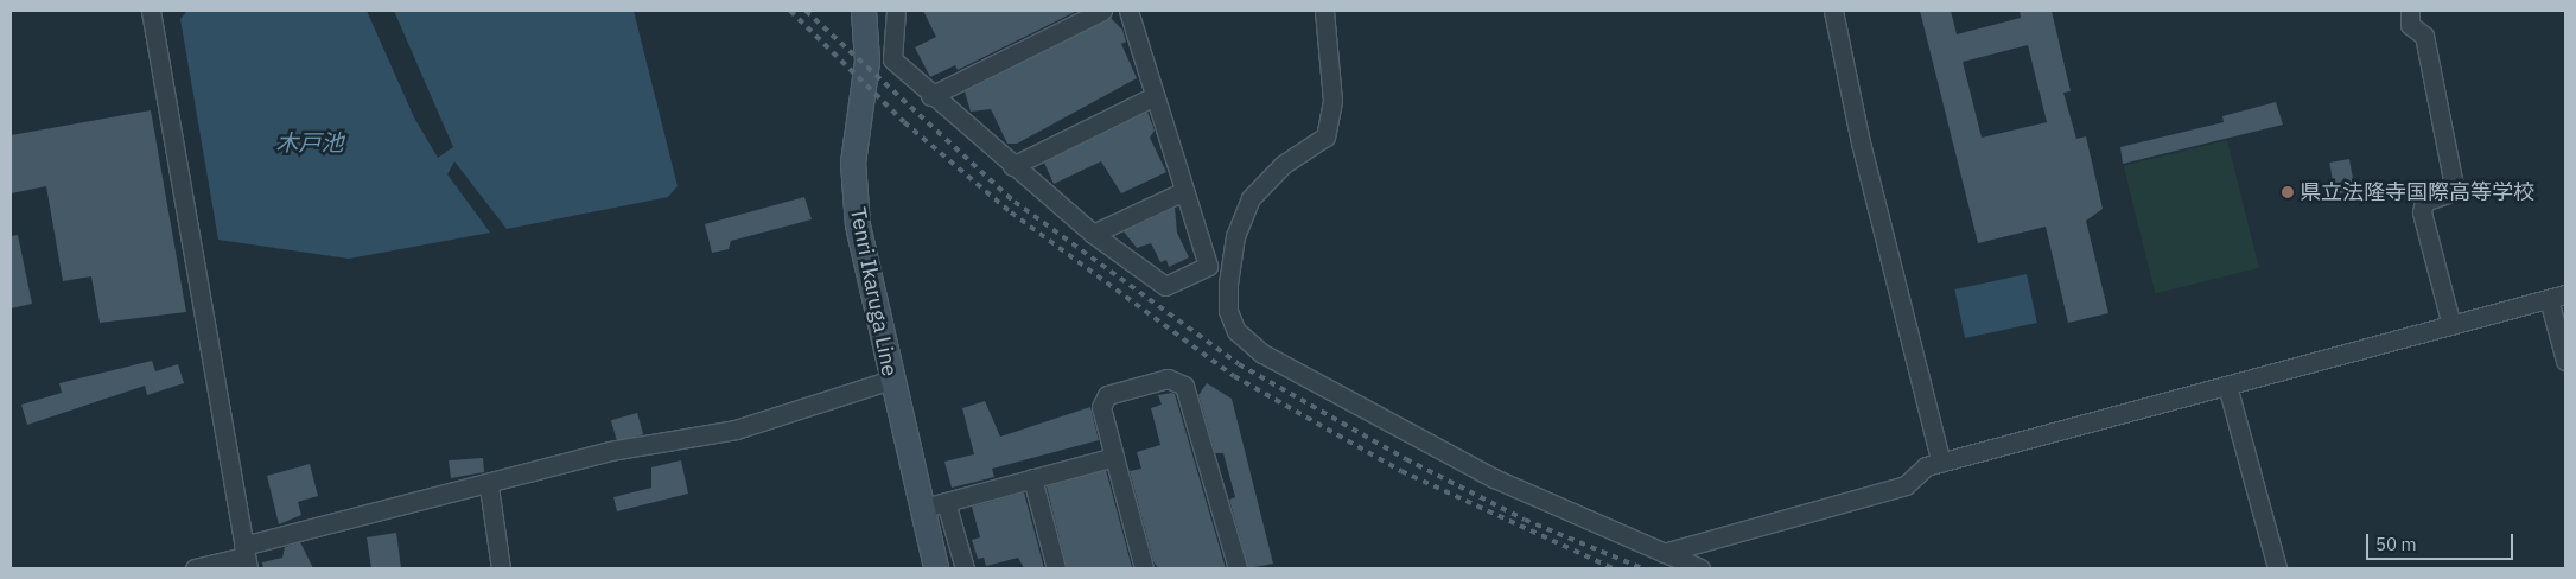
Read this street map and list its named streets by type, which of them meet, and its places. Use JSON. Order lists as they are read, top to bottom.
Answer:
{
  "streets": {
    "main road": ["Tenri Ikaruga Line"]
  },
  "water": ["木戸池"],
  "places": ["県立法隆寺国際高等学校"],
  "scale_bar": "50 m"
}
